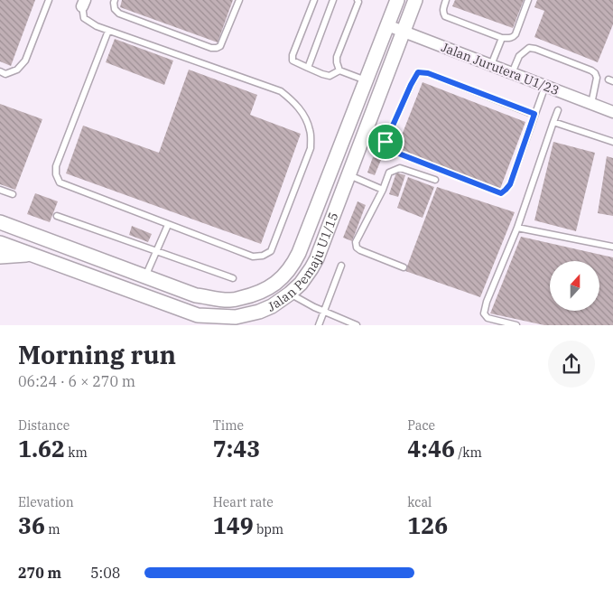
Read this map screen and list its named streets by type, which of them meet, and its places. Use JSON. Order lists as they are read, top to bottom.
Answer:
{
  "streets": {
    "street": ["Jalan Jurutera U1/23", "Jalan Pemaju U1/15"]
  },
  "crossings": [
    ["Jalan Jurutera U1/23", "Jalan Pemaju U1/15"]
  ],
  "north": "top",
  "page": {
    "heading": ["Morning run", "06:24 · 6 × 270 m"],
    "stats": [
      ["Distance", "1.62 km"],
      ["Time", "7:43"],
      ["Pace", "4:46 /km"],
      ["Elevation", "36 m"],
      ["Heart rate", "149 bpm"],
      ["kcal", "126"]
    ],
    "list": [
      {
        "name": "270 m",
        "note": "5:08"
      }
    ]
  }
}
